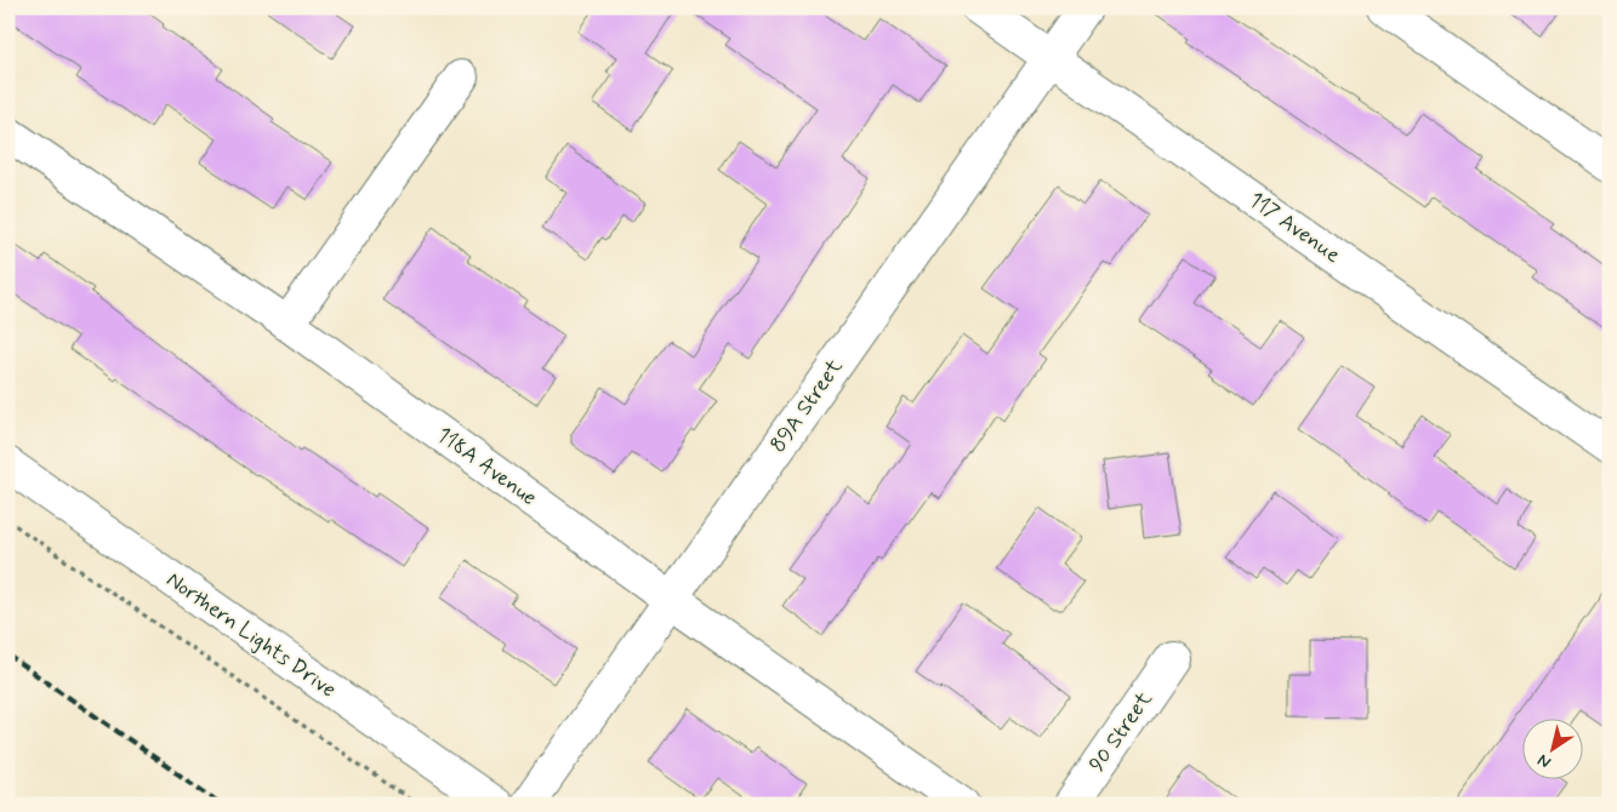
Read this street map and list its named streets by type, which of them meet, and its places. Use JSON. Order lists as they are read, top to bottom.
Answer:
{
  "streets": {
    "street": [
      "117 Avenue",
      "89A Street",
      "118A Avenue",
      "Northern Lights Drive",
      "90 Street"
    ]
  },
  "crossings": [
    ["117 Avenue", "89A Street"],
    ["89A Street", "118A Avenue"]
  ],
  "north": "bottom left"
}
